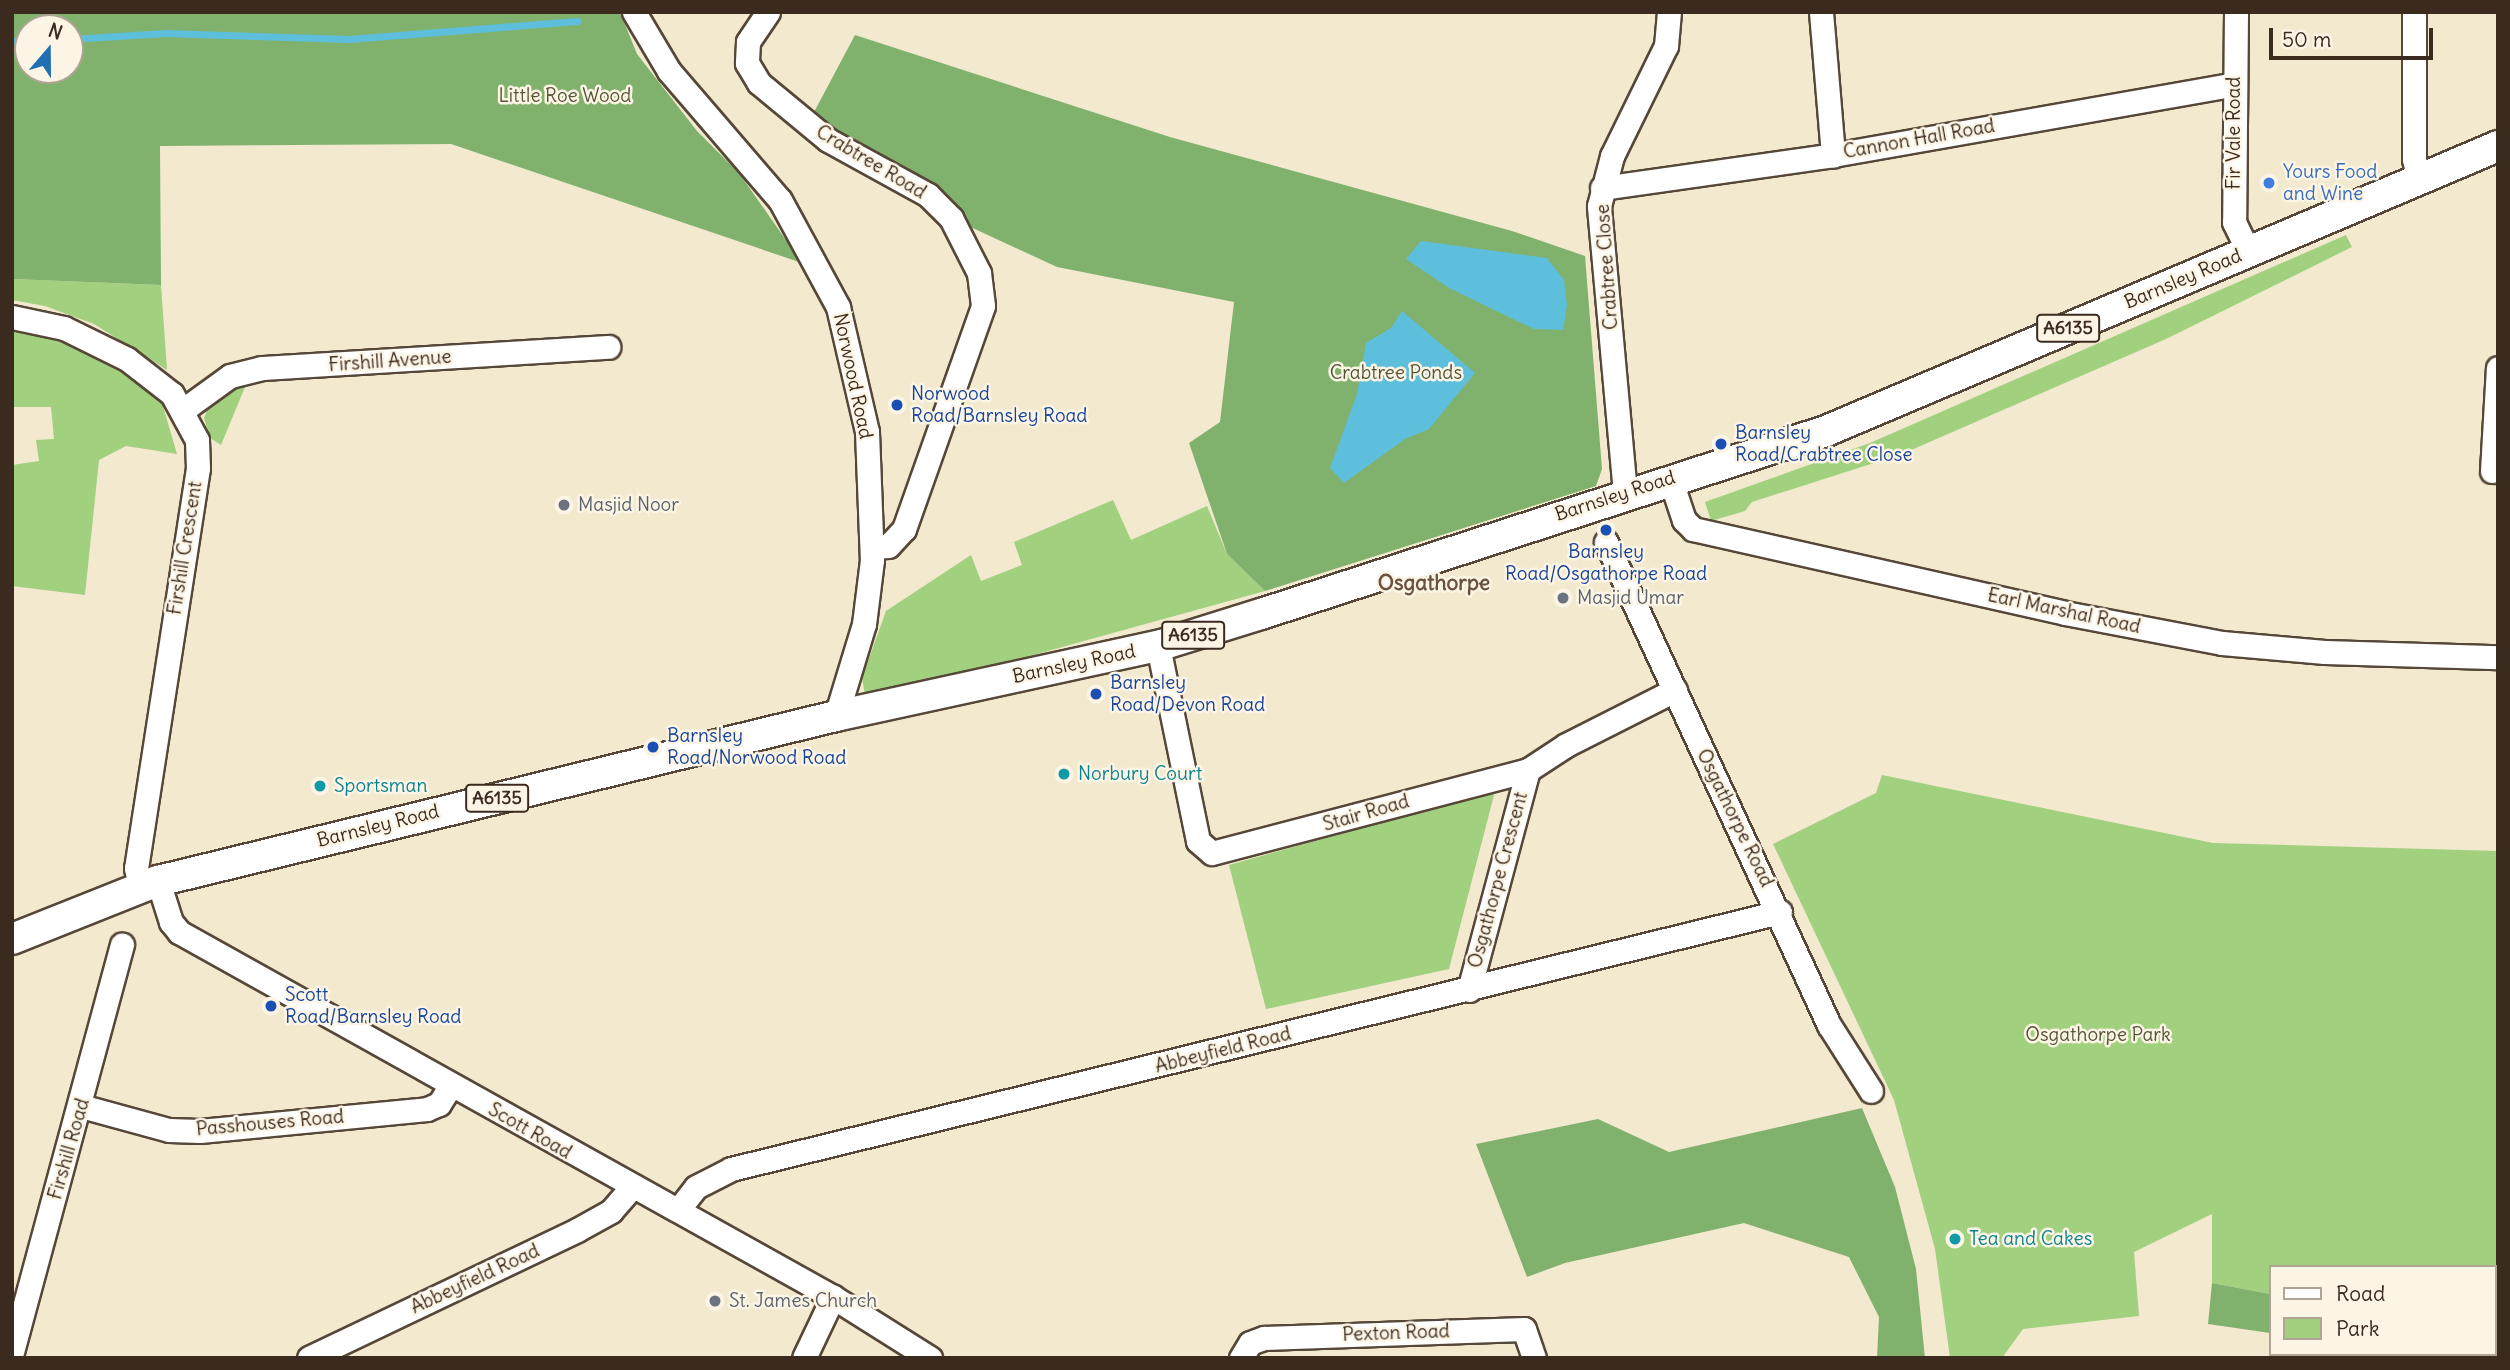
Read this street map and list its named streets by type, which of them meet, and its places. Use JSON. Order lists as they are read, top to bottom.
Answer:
{
  "streets": {
    "main road": ["Barnsley Road", "A6135"],
    "street": [
      "Fir Vale Road",
      "Cannon Hall Road",
      "Crabtree Road",
      "Crabtree Close",
      "Firshill Avenue",
      "Norwood Road",
      "Firshill Crescent",
      "Earl Marshal Road",
      "Stair Road",
      "Osgathorpe Road",
      "Osgathorpe Crescent",
      "Abbeyfield Road",
      "Passhouses Road",
      "Scott Road",
      "Firshill Road",
      "Pexton Road"
    ]
  },
  "crossings": [
    ["Fir Vale Road", "Cannon Hall Road"],
    ["Fir Vale Road", "Barnsley Road"],
    ["Cannon Hall Road", "Crabtree Close"],
    ["Crabtree Road", "Norwood Road"],
    ["Crabtree Close", "Barnsley Road"],
    ["Barnsley Road", "Norwood Road"],
    ["Barnsley Road", "Firshill Crescent"],
    ["Barnsley Road", "Earl Marshal Road"],
    ["Barnsley Road", "Stair Road"],
    ["Barnsley Road", "Scott Road"],
    ["Firshill Avenue", "Firshill Crescent"],
    ["Firshill Crescent", "Scott Road"],
    ["Stair Road", "Osgathorpe Crescent"],
    ["Osgathorpe Road", "Osgathorpe Crescent"],
    ["Osgathorpe Road", "Abbeyfield Road"],
    ["Osgathorpe Crescent", "Abbeyfield Road"],
    ["Abbeyfield Road", "Scott Road"],
    ["Passhouses Road", "Scott Road"],
    ["Passhouses Road", "Firshill Road"]
  ],
  "districts": ["Osgathorpe"],
  "parks": ["Little Roe Wood", "Crabtree Ponds", "Osgathorpe Park"],
  "places": [
    "Yours Food and Wine",
    "Norwood Road/Barnsley Road",
    "Barnsley Road/Crabtree Close",
    "Masjid Noor",
    "Barnsley Road/Osgathorpe Road",
    "Masjid Umar",
    "Barnsley Road/Devon Road",
    "Barnsley Road/Norwood Road",
    "Norbury Court",
    "Sportsman",
    "Scott Road/Barnsley Road",
    "Tea and Cakes",
    "St. James Church"
  ],
  "legend": ["Road", "Park"],
  "scale_bar": "50 m",
  "north": "top"
}
